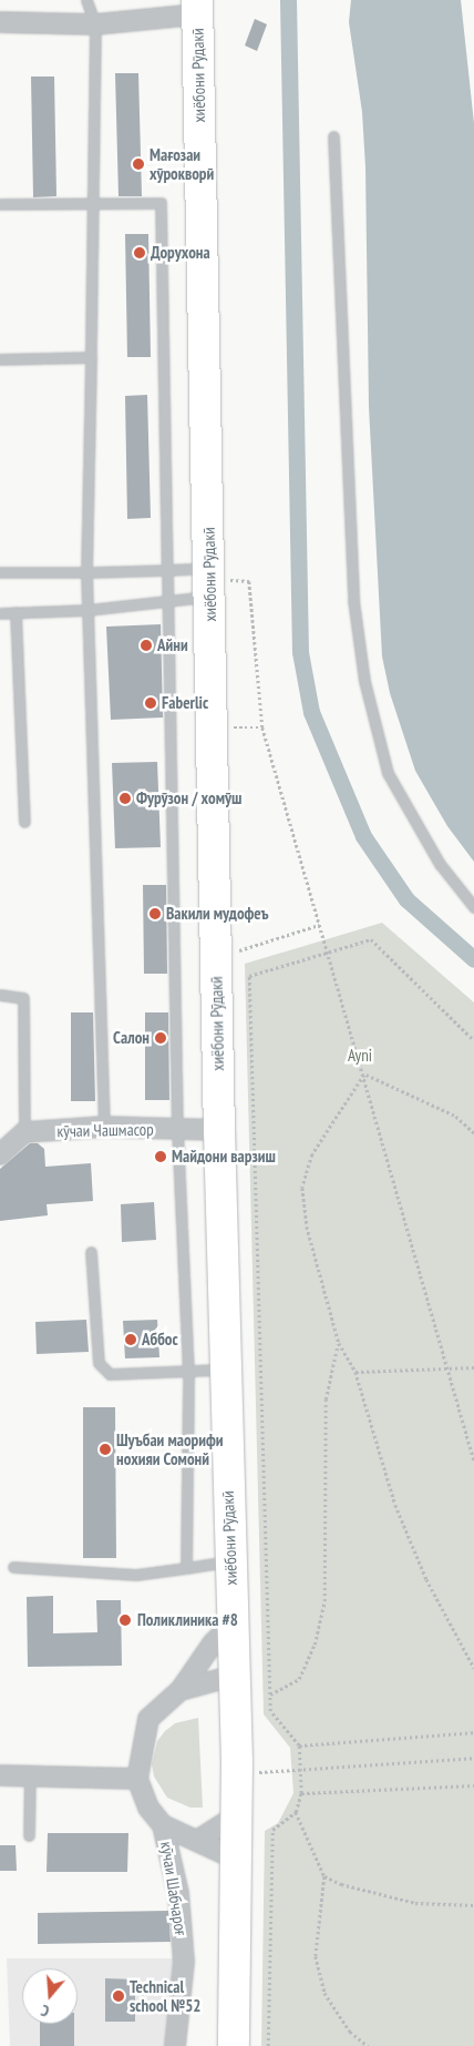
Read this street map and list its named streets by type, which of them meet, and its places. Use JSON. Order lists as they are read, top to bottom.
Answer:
{
  "streets": {
    "highway": ["хиёбони Рӯдакӣ"],
    "street": ["кӯчаи Чашмасор", "кӯчаи Шабчароғ"]
  },
  "crossings": [
    ["хиёбони Рӯдакӣ", "кӯчаи Чашмасор"]
  ],
  "parks": ["Ayni"],
  "places": [
    "Мағозаи хӯрокворӣ",
    "Дорухона",
    "Айни",
    "Faberlic",
    "Фурӯзон / хомӯш",
    "Вакили мудофеъ",
    "Салон",
    "Майдони варзиш",
    "Аббос",
    "Шуъбаи маорифи нохияи Сомонй",
    "Поликлиника #8",
    "Technical school №52"
  ],
  "north": "bottom"
}
